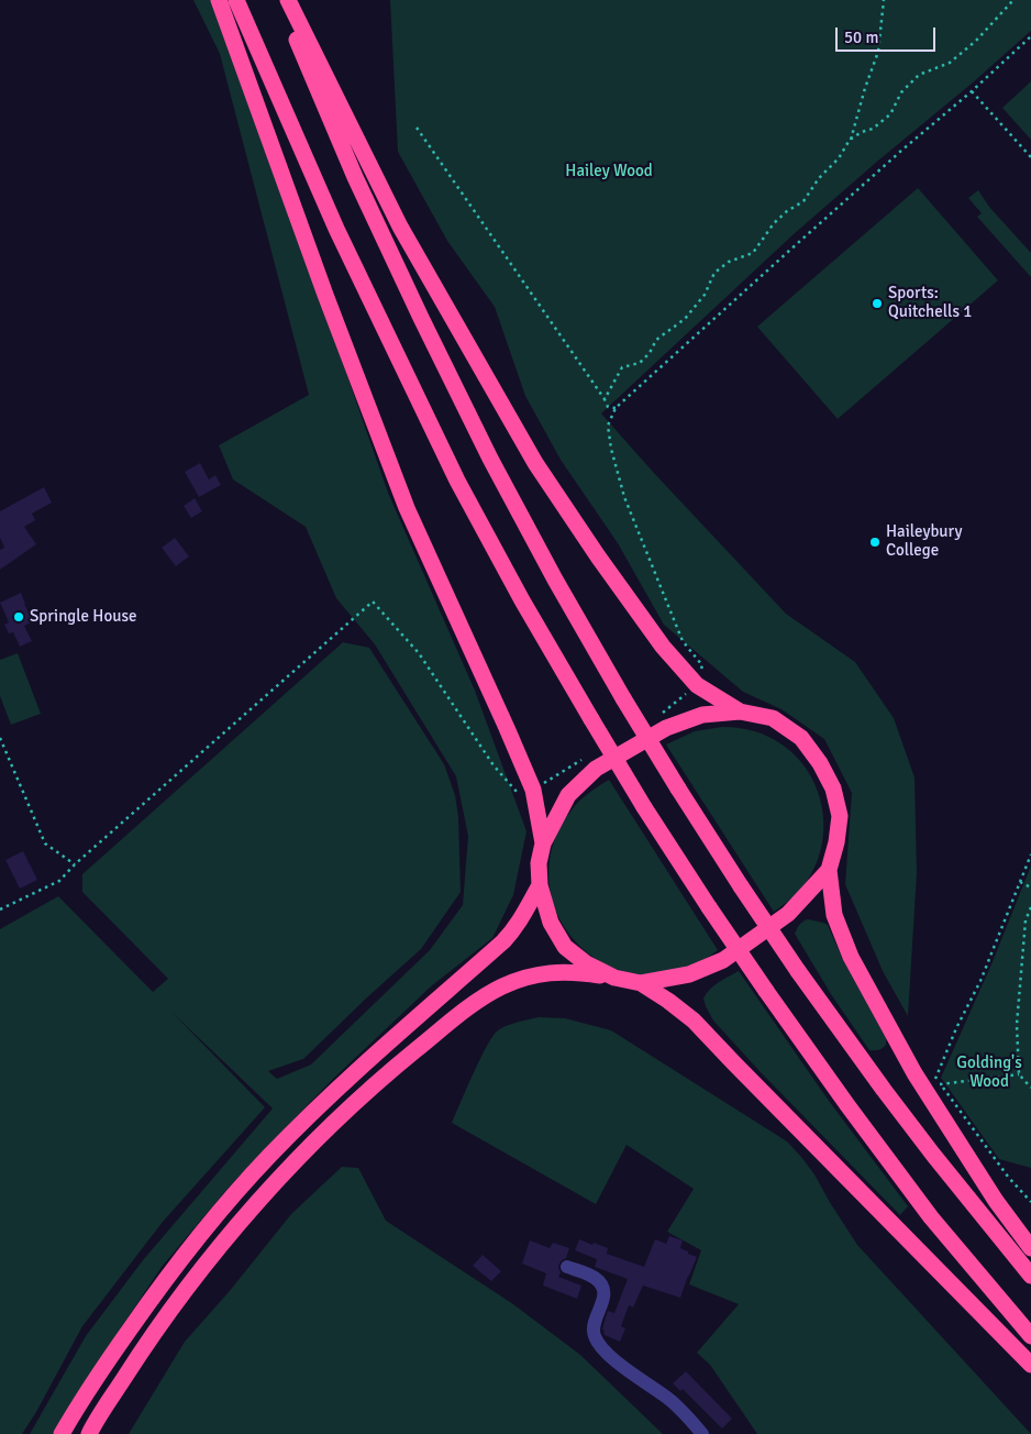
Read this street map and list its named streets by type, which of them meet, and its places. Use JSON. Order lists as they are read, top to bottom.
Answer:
{
  "parks": ["Hailey Wood", "Golding's Wood"],
  "places": ["Sports: Quitchells 1", "Haileybury College", "Springle House"],
  "scale_bar": "50 m"
}
